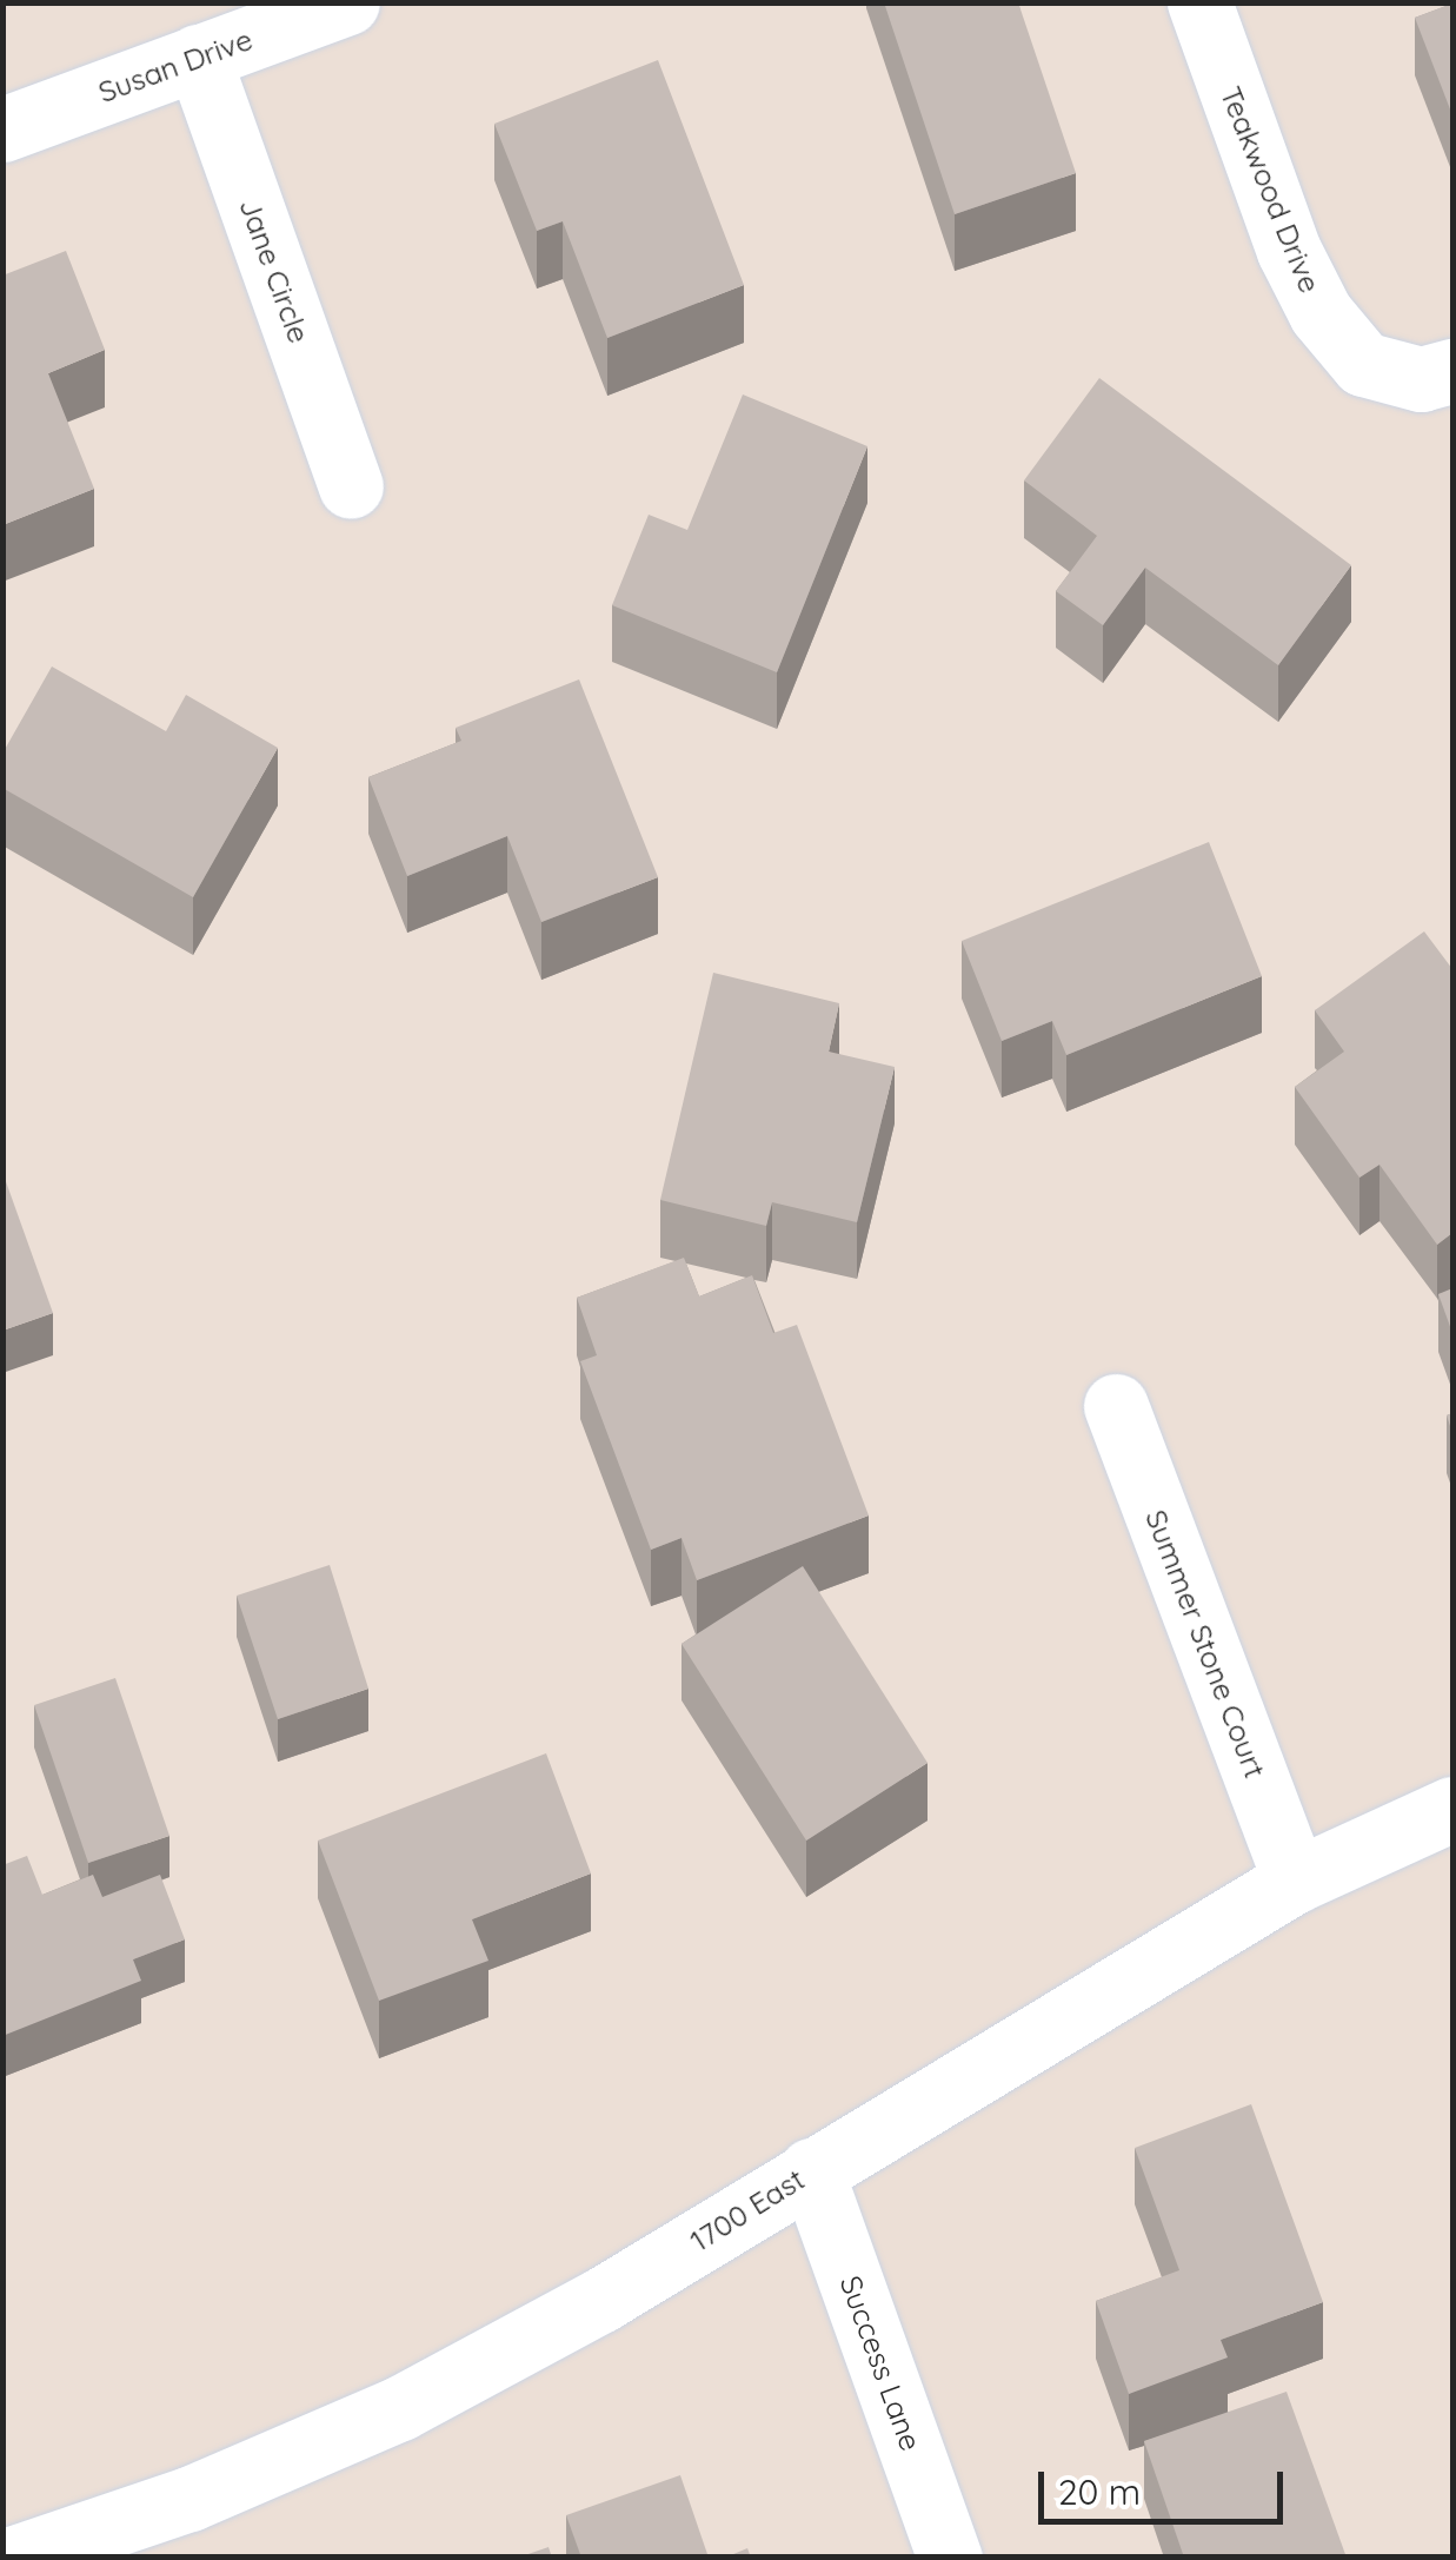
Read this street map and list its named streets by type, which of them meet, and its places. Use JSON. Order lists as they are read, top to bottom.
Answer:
{
  "streets": {
    "street": [
      "Susan Drive",
      "Teakwood Drive",
      "Jane Circle",
      "Summer Stone Court",
      "1700 East",
      "Success Lane"
    ]
  },
  "crossings": [
    ["Susan Drive", "Jane Circle"],
    ["Summer Stone Court", "1700 East"],
    ["1700 East", "Success Lane"]
  ],
  "scale_bar": "20 m"
}
